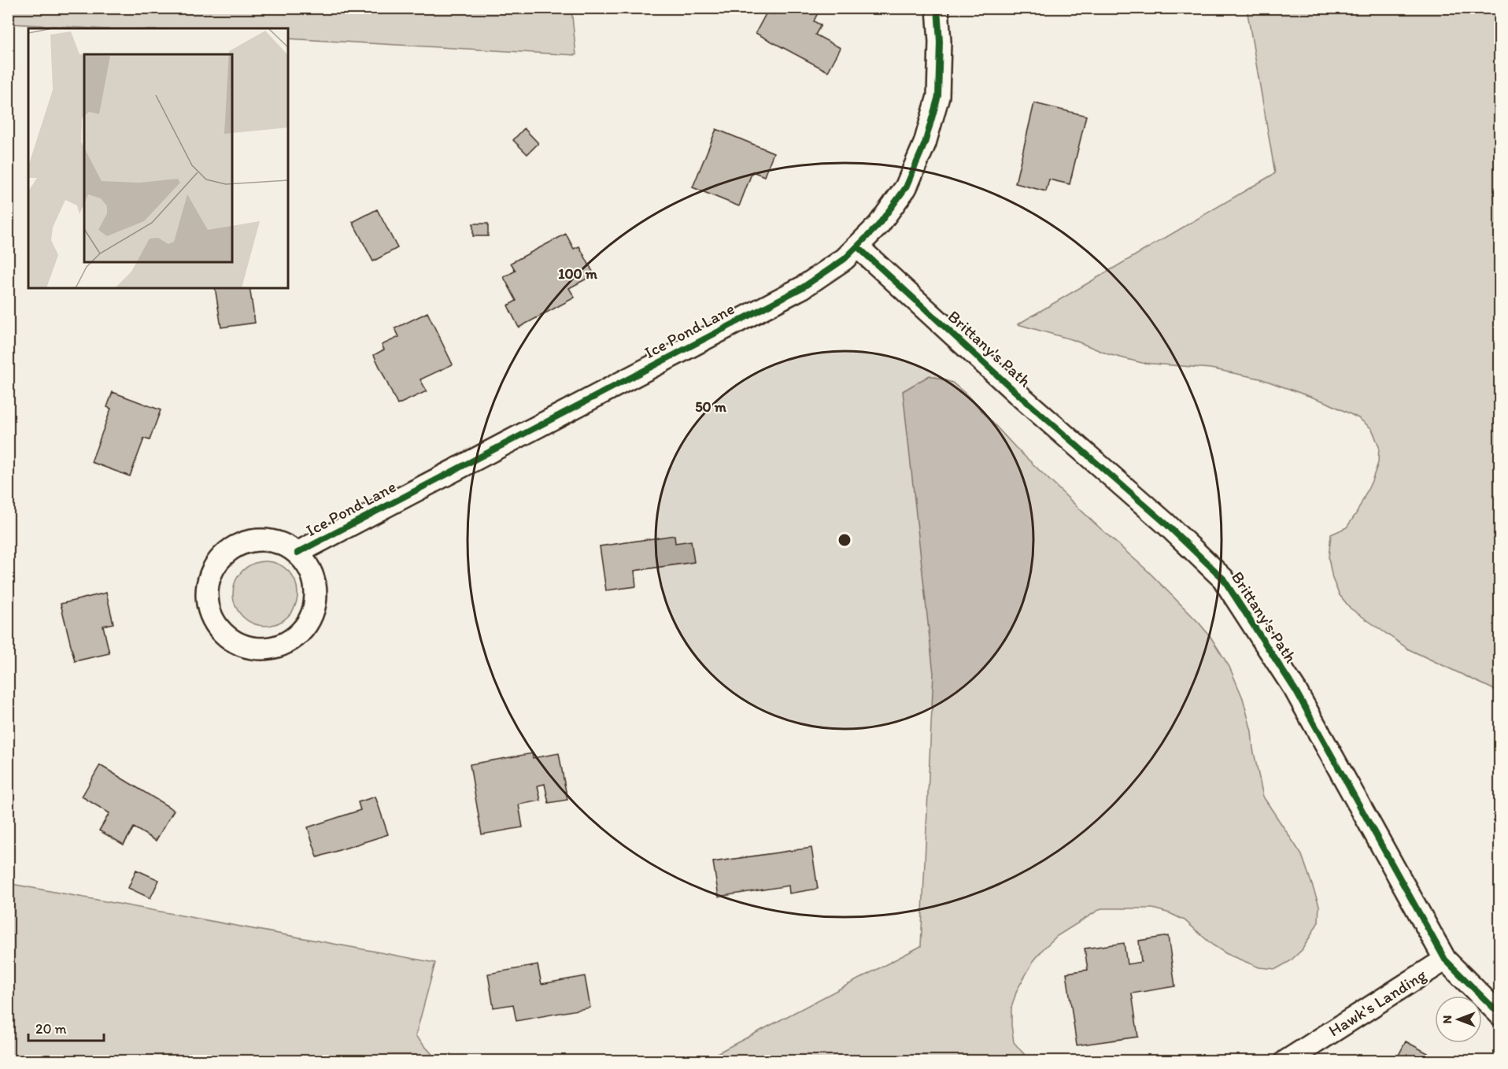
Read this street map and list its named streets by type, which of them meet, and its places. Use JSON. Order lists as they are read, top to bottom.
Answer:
{
  "streets": {
    "street": ["Ice Pond Lane", "Brittany's Path", "Hawk's Landing"]
  },
  "crossings": [
    ["Ice Pond Lane", "Brittany's Path"],
    ["Brittany's Path", "Hawk's Landing"]
  ],
  "scale_bar": "20 m",
  "north": "left",
  "rings": ["100 m", "50 m"]
}
